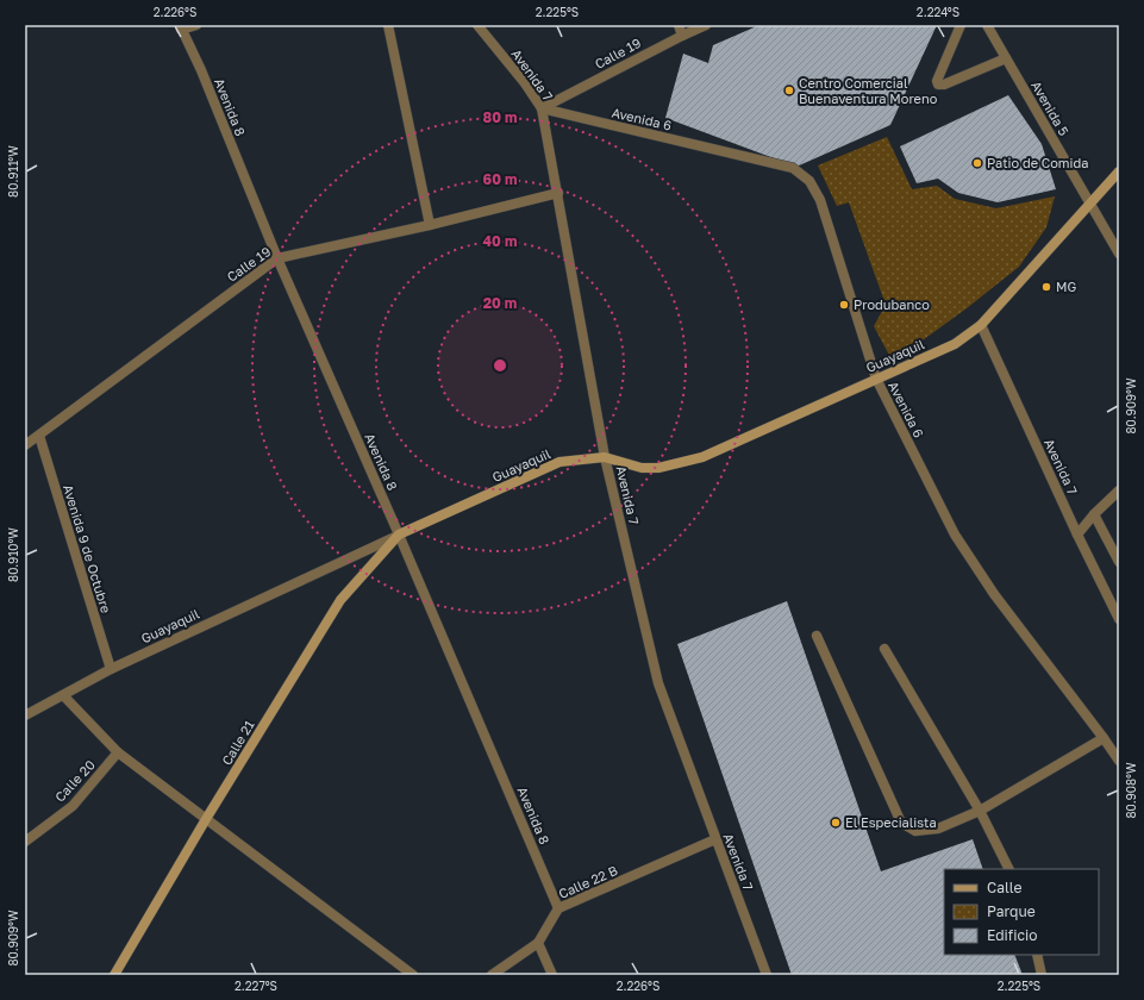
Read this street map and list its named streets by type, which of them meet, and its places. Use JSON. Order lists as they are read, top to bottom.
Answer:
{
  "streets": {
    "street": [
      "Calle 19",
      "Avenida 7",
      "Avenida 8",
      "Avenida 5",
      "Avenida 6",
      "Guayaquil",
      "Avenida 9 de Octubre",
      "Calle 21",
      "Calle 20",
      "Calle 22 B"
    ]
  },
  "crossings": [
    ["Calle 19", "Avenida 7"],
    ["Calle 19", "Avenida 8"],
    ["Calle 19", "Avenida 6"],
    ["Calle 19", "Avenida 9 de Octubre"],
    ["Avenida 7", "Avenida 6"],
    ["Avenida 7", "Guayaquil"],
    ["Avenida 7", "Calle 22 B"],
    ["Avenida 8", "Guayaquil"],
    ["Avenida 8", "Calle 21"],
    ["Avenida 8", "Calle 22 B"],
    ["Avenida 5", "Guayaquil"],
    ["Avenida 6", "Guayaquil"],
    ["Guayaquil", "Avenida 9 de Octubre"],
    ["Guayaquil", "Calle 21"]
  ],
  "places": [
    "Centro Comercial Buenaventura Moreno",
    "Patio de Comida",
    "MG",
    "Produbanco",
    "El Especialista"
  ],
  "legend": ["Calle", "Parque", "Edificio"],
  "coordinates": [
    "2.226°S",
    "2.225°S",
    "2.224°S",
    "80.911°W",
    "80.909°W",
    "80.910°W",
    "80.908°W",
    "2.227°S"
  ],
  "rings": [
    "80 m",
    "60 m",
    "40 m",
    "20 m"
  ]
}
